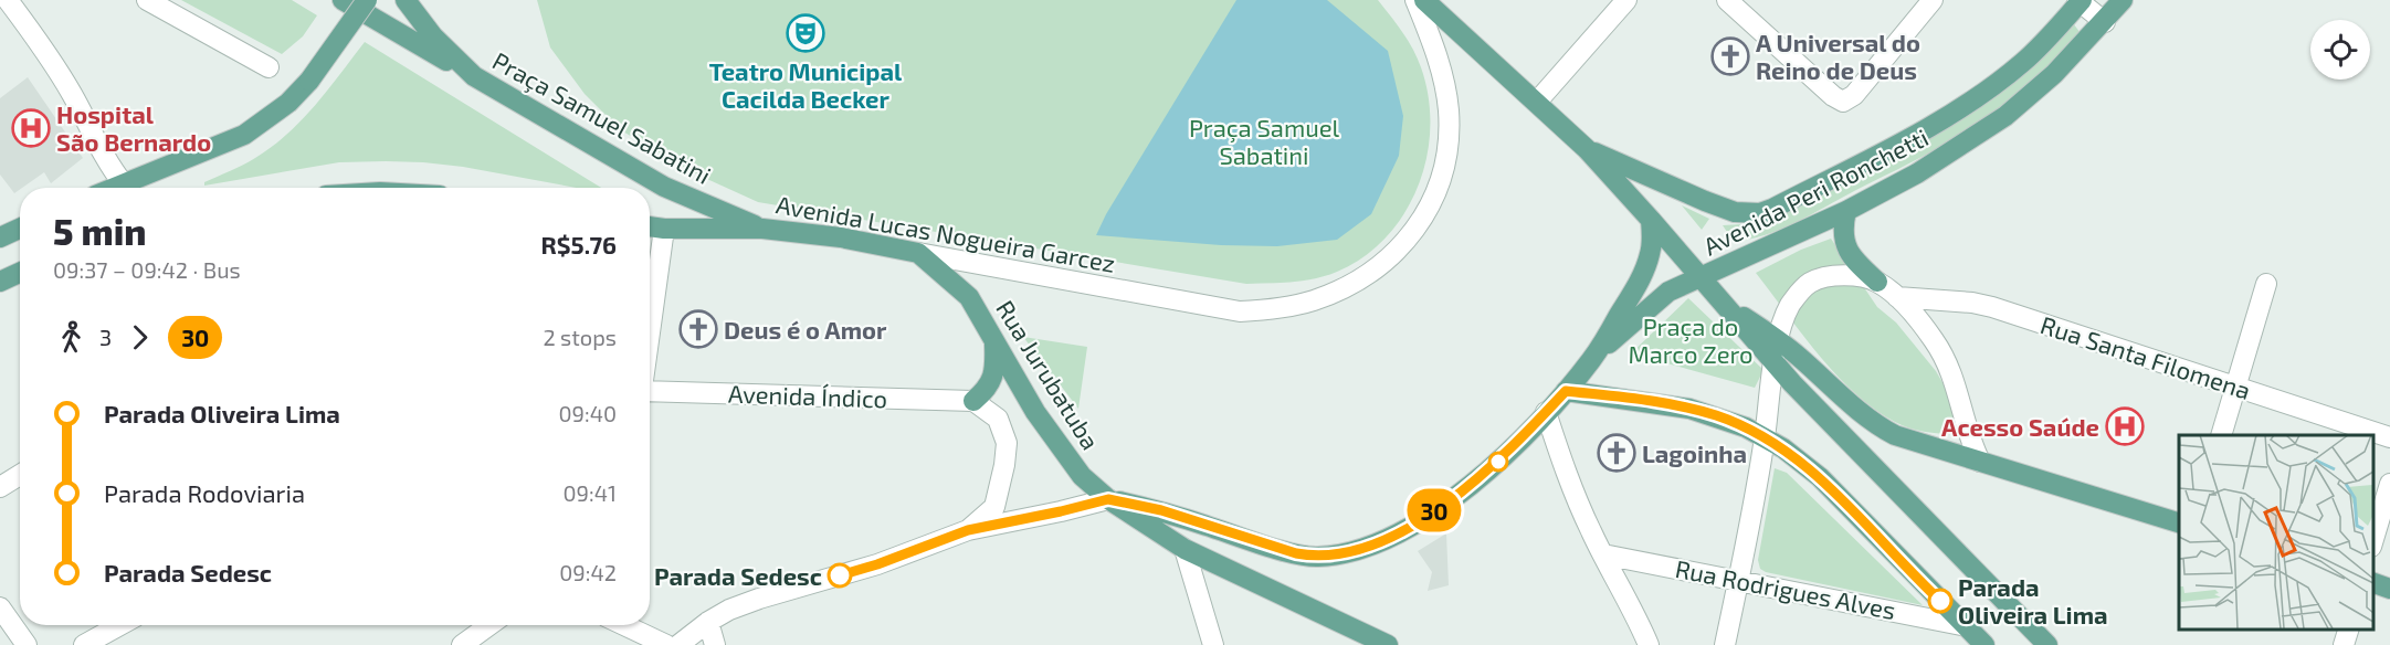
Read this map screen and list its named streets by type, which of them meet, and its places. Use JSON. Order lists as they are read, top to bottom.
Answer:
{
  "streets": {
    "main road": [
      "Praça Samuel Sabatini",
      "Avenida Peri Ronchetti",
      "Avenida Lucas Nogueira Garcez",
      "Rua Jurubatuba"
    ],
    "street": ["Rua Santa Filomena", "Avenida Índico", "Rua Rodrigues Alves"]
  },
  "crossings": [
    ["Praça Samuel Sabatini", "Avenida Lucas Nogueira Garcez"],
    ["Avenida Lucas Nogueira Garcez", "Rua Jurubatuba"]
  ],
  "parks": ["Praça Samuel Sabatini", "Praça do Marco Zero"],
  "places": {
    "theatre": ["Teatro Municipal Cacilda Becker"],
    "church": ["A Universal do Reino de Deus", "Deus é o Amor", "Lagoinha"],
    "hospital": ["Hospital São Bernardo", "Acesso Saúde"],
    "other": ["Parada Sedesc", "Parada Oliveira Lima"]
  },
  "lines": ["bus line 30"],
  "page": {
    "on_map": "30",
    "heading": ["5 min", "09:37 – 09:42 · Bus", "R$5.76"],
    "legs": ["3", "30", "2 stops"],
    "list": [
      {
        "name": "Parada Oliveira Lima",
        "value": "09:40"
      },
      {
        "name": "Parada Rodoviaria",
        "value": "09:41"
      },
      {
        "name": "Parada Sedesc",
        "value": "09:42"
      }
    ]
  }
}
